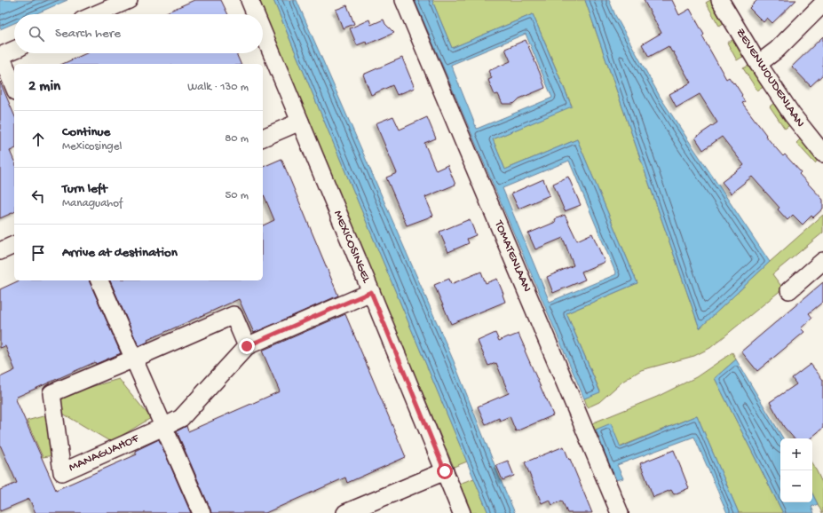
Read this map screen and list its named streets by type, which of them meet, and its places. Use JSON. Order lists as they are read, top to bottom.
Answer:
{
  "streets": {
    "street": [
      "ZEVENWOUDENLAAN",
      "MEXICOSINGEL",
      "TOMATENLAAN",
      "MANAGUAHOF"
    ]
  },
  "crossings": [
    ["MEXICOSINGEL", "MANAGUAHOF"]
  ],
  "page": {
    "search": "Search here",
    "heading": ["2 min", "Walk · 130 m"],
    "list": [
      ["Continue", "Mexicosingel", "80 m"],
      ["Turn left", "Managuahof", "50 m"],
      "Arrive at destination"
    ],
    "map_buttons": ["+", "−"]
  }
}
